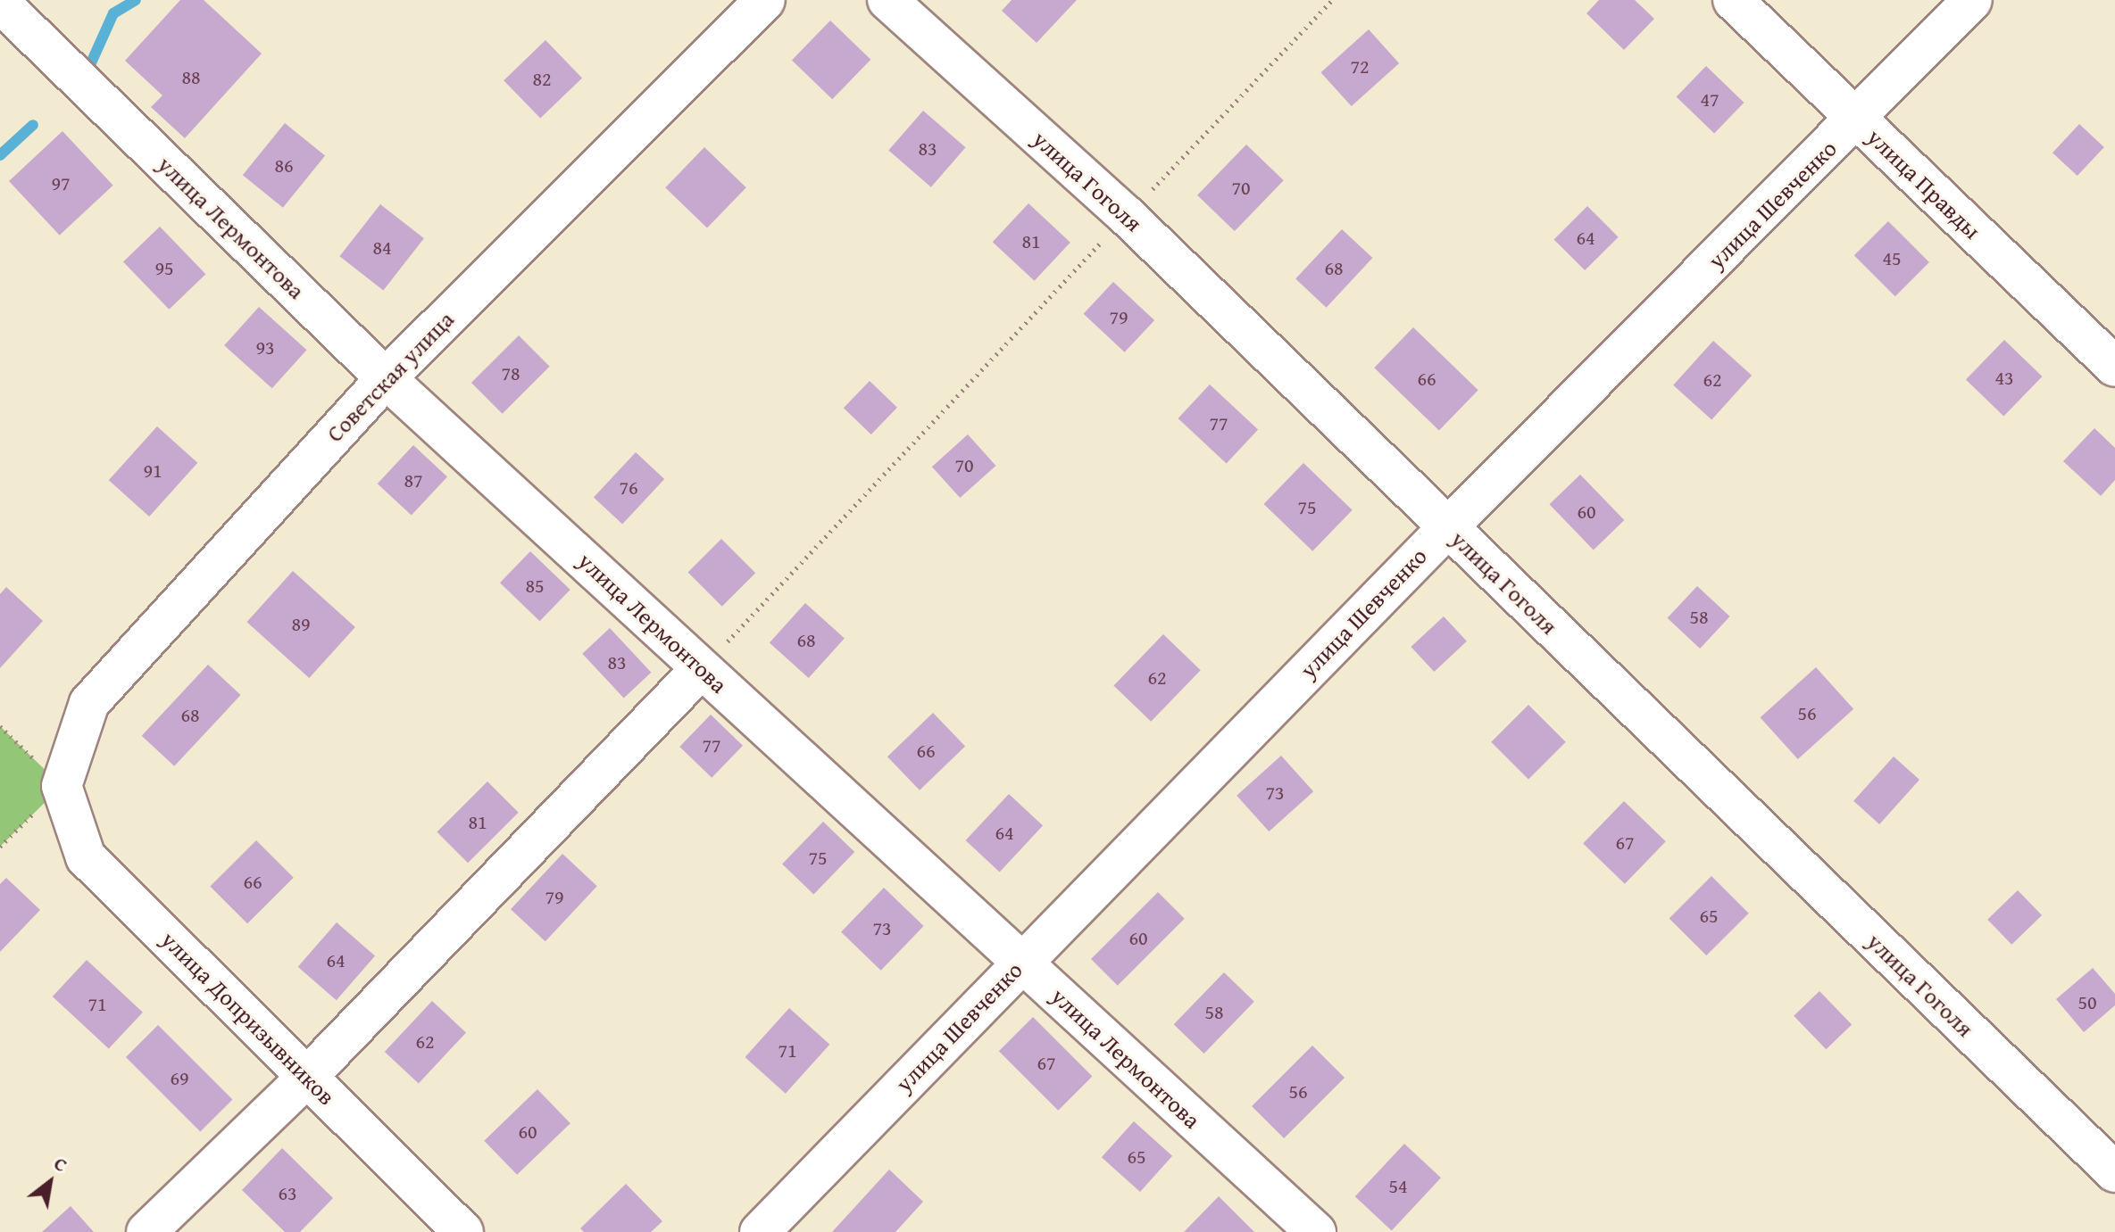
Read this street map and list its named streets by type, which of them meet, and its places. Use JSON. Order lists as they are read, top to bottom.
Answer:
{
  "streets": {
    "street": [
      "улица Гоголя",
      "улица Правды",
      "улица Шевченко",
      "улица Лермонтова",
      "Советская улица",
      "улица Допризывников"
    ]
  },
  "crossings": [
    ["улица Гоголя", "улица Шевченко"],
    ["улица Правды", "улица Шевченко"],
    ["улица Шевченко", "улица Лермонтова"],
    ["улица Лермонтова", "Советская улица"],
    ["Советская улица", "улица Допризывников"]
  ],
  "house_numbers": [
    "72",
    "88",
    "82",
    "47",
    "83",
    "86",
    "97",
    "70",
    "64",
    "81",
    "84",
    "45",
    "95",
    "68",
    "79",
    "93",
    "78",
    "43",
    "66",
    "62",
    "77",
    "70",
    "91",
    "87",
    "76",
    "75",
    "60",
    "85",
    "58",
    "89",
    "68",
    "83",
    "62",
    "56",
    "68",
    "77",
    "66",
    "73",
    "81",
    "64",
    "67",
    "75",
    "66",
    "79",
    "65",
    "73",
    "60",
    "64",
    "50",
    "71",
    "58",
    "62",
    "71",
    "67",
    "69",
    "56",
    "60",
    "65",
    "54",
    "63"
  ],
  "north": "top right"
}
